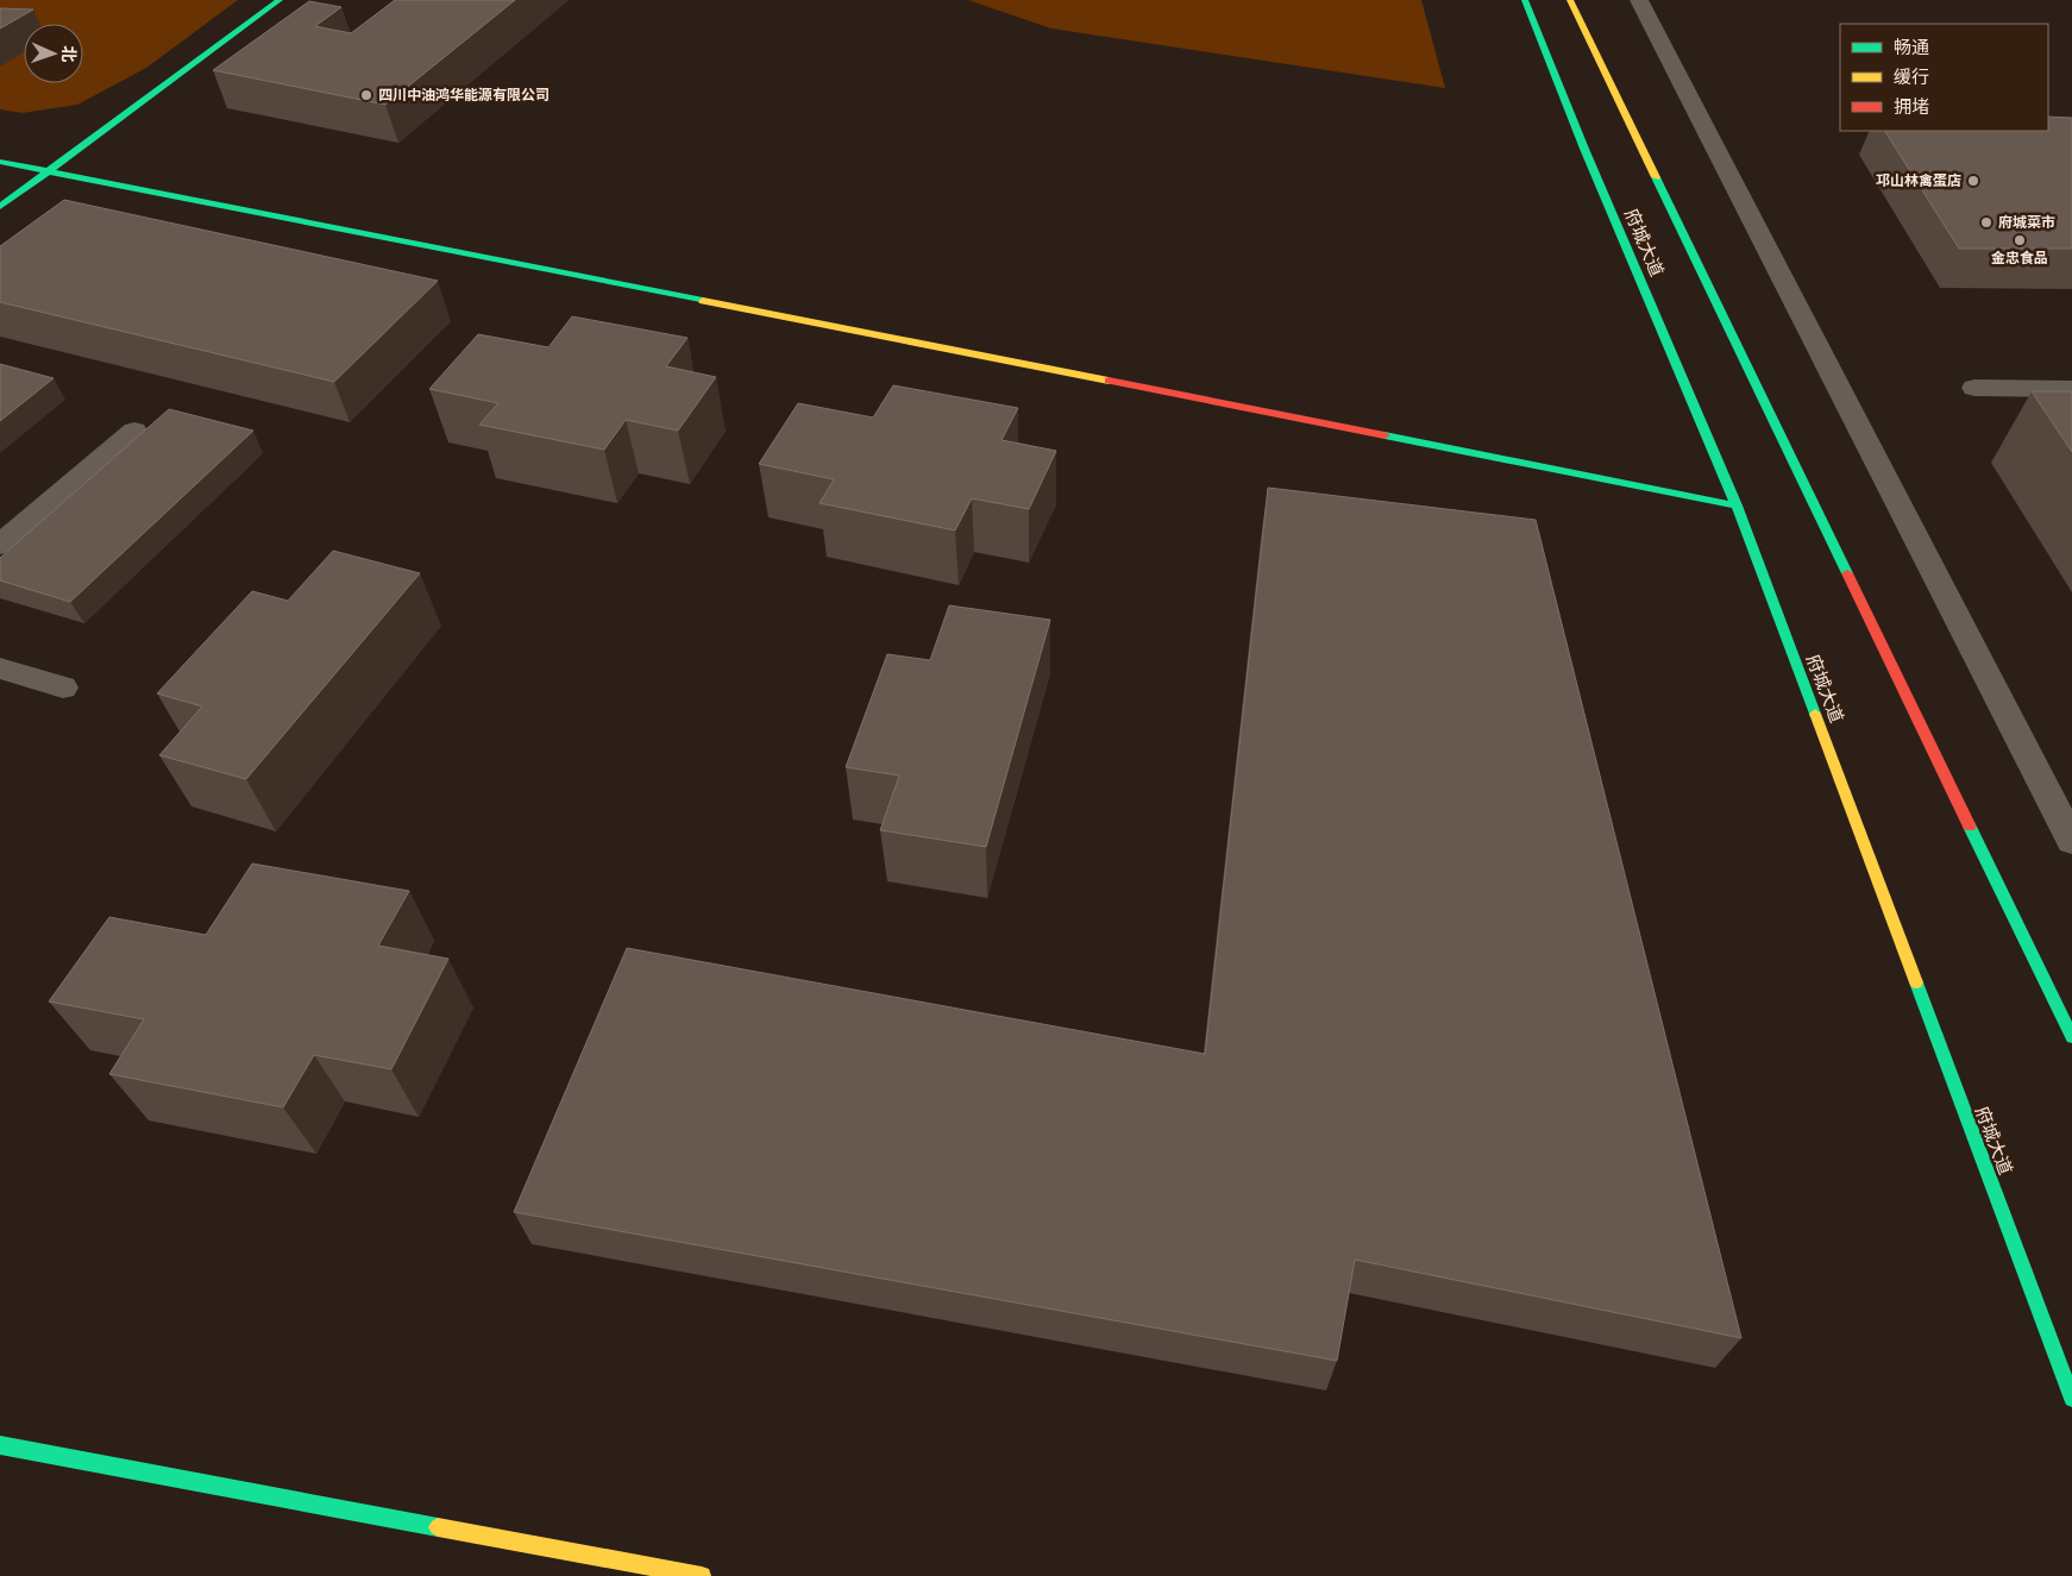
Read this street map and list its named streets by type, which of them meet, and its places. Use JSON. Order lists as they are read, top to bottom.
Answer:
{
  "streets": {
    "main road": ["府城大道"]
  },
  "places": [
    "四川中油鸿华能源有限公司",
    "邛山林禽蛋店",
    "府城菜市",
    "金忠食品"
  ],
  "legend": ["畅通", "缓行", "拥堵"],
  "north": "right"
}
